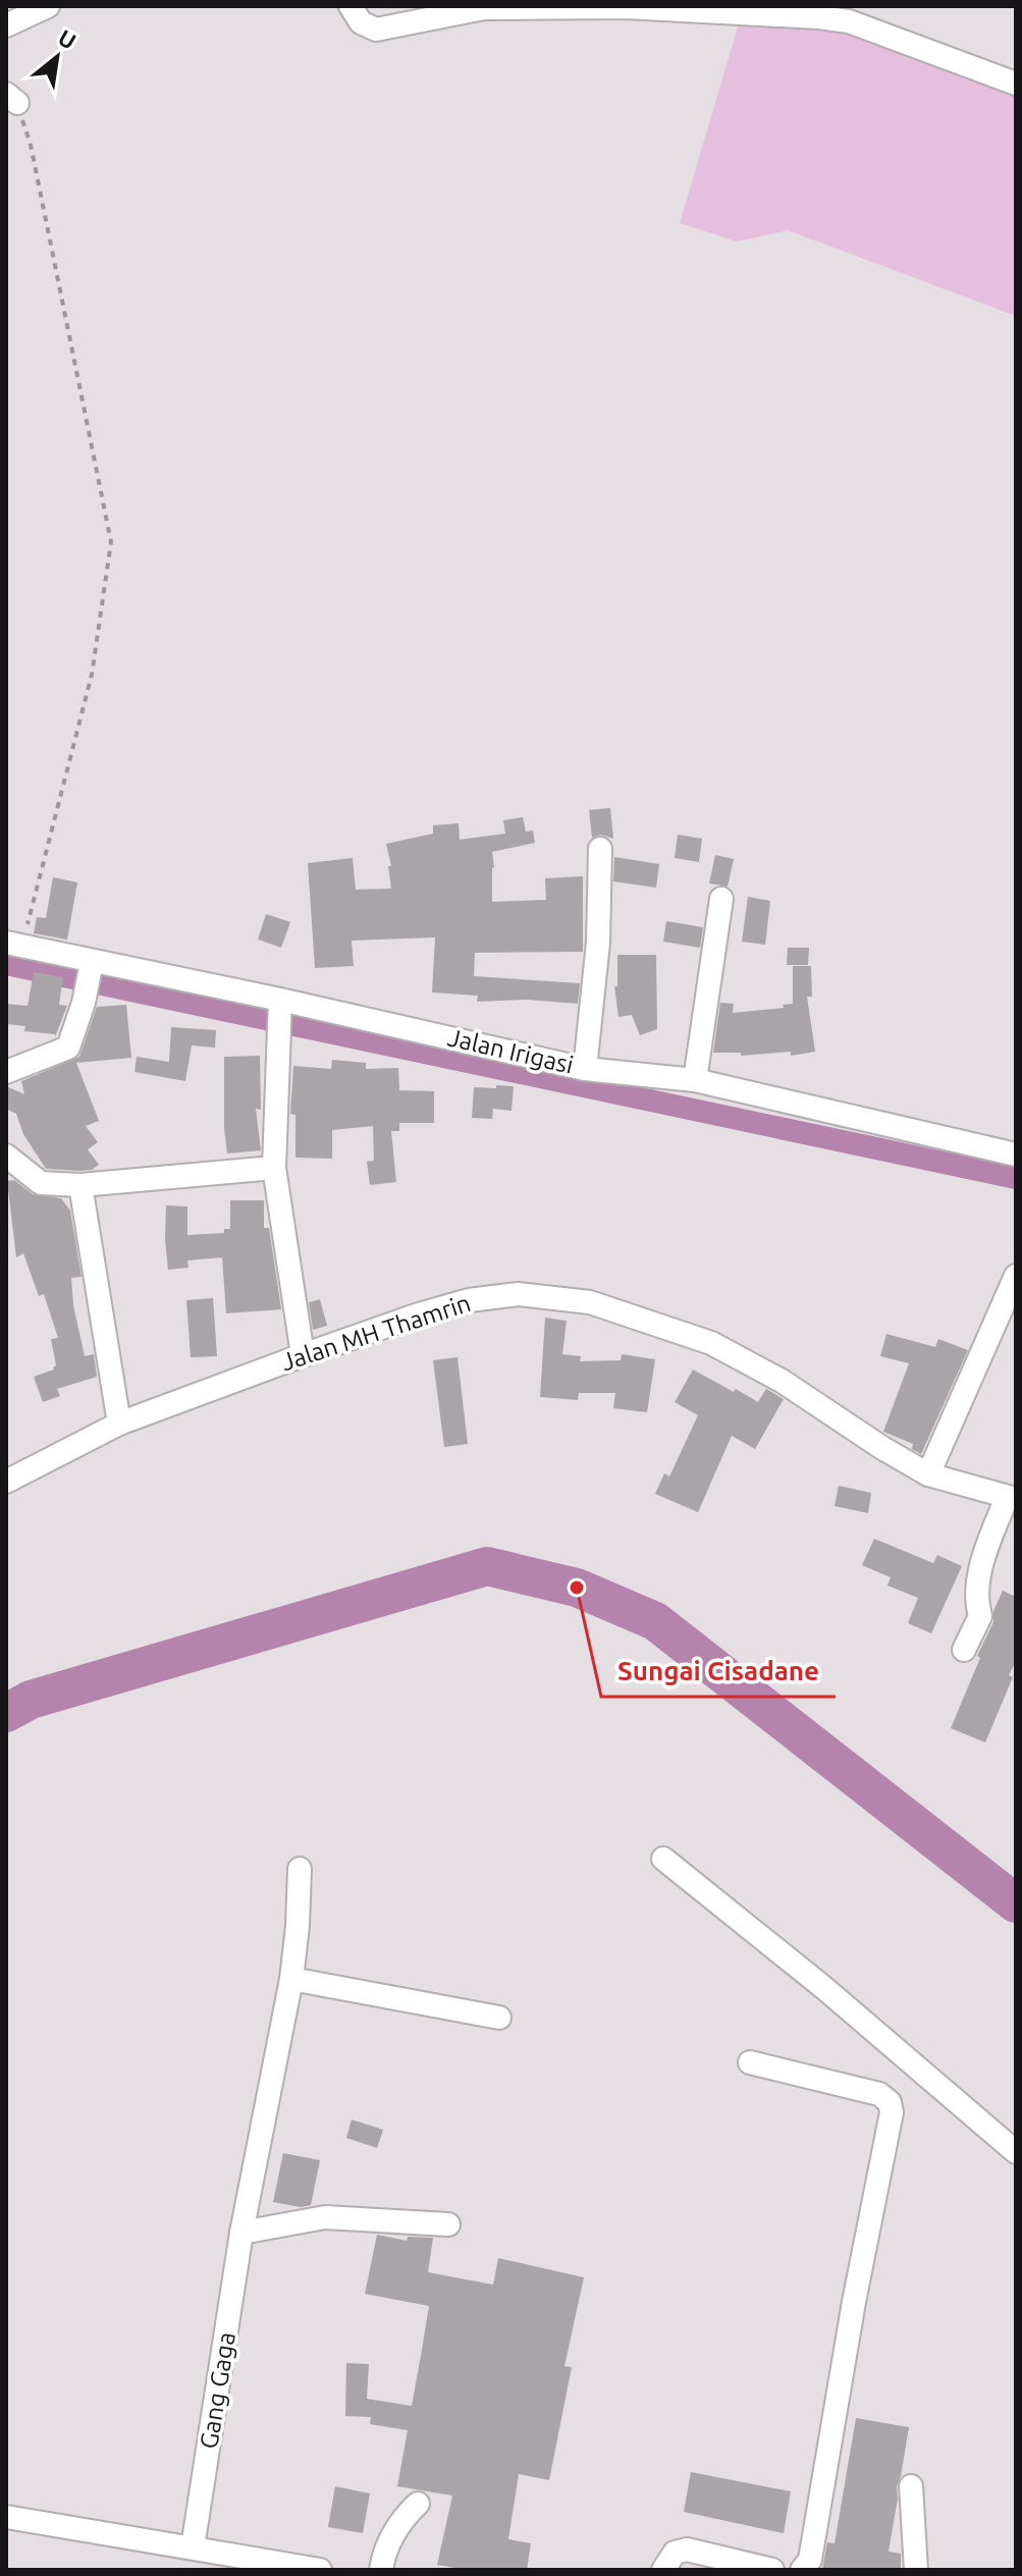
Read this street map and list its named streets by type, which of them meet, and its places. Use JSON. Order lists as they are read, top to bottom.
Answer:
{
  "streets": {
    "street": ["Jalan Irigasi", "Jalan MH Thamrin", "Gang Gaga"]
  },
  "places": ["Sungai Cisadane"],
  "north": "top right"
}
